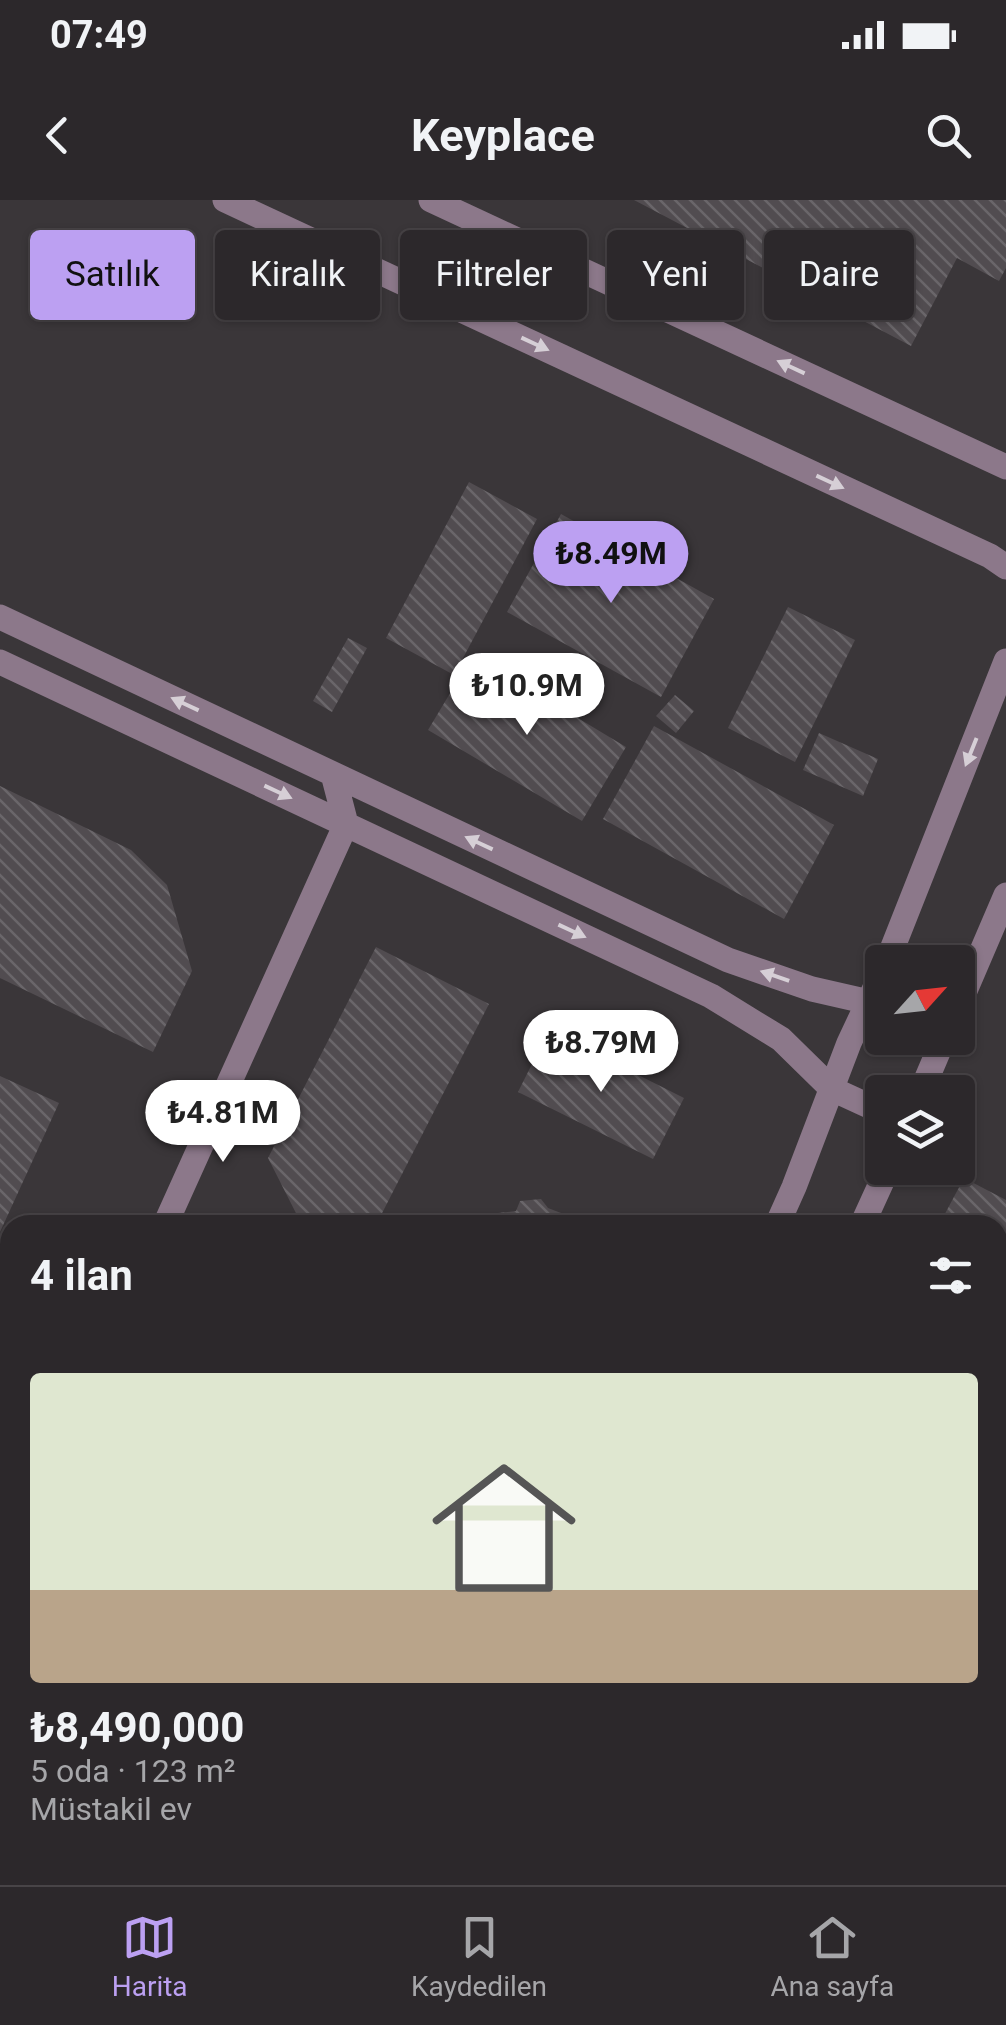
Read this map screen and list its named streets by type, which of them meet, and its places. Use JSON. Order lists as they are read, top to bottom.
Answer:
{
  "north": "top right",
  "page": {
    "status": "07:49",
    "header": "Keyplace",
    "chip": [
      "Satılık",
      "Kiralık",
      "Filtreler",
      "Yeni",
      "Daire"
    ],
    "price": [
      "₺8.49M",
      "₺10.9M",
      "₺8.79M",
      "₺4.81M"
    ],
    "heading": "4 ilan",
    "list": [
      {
        "name": "₺8,490,000",
        "note": "5 oda · 123 m² · Müstakil ev"
      }
    ],
    "tabs": ["Harita", "Kaydedilen", "Ana sayfa"]
  }
}
